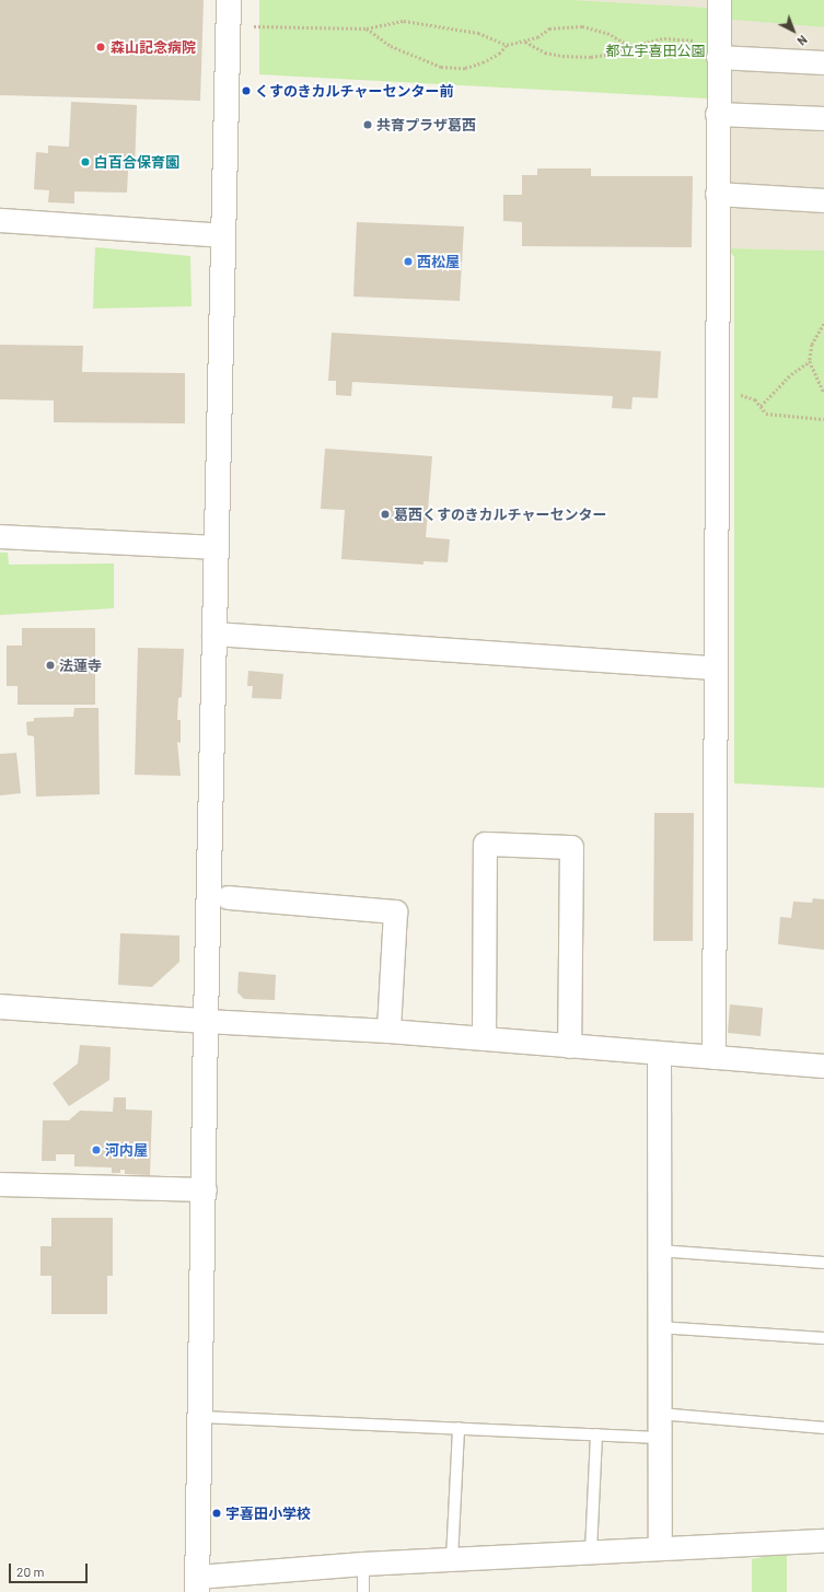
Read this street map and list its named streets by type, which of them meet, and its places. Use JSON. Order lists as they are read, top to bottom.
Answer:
{
  "parks": ["都立宇喜田公園"],
  "places": [
    "森山記念病院",
    "くすのきカルチャーセンター前",
    "共育プラザ葛西",
    "白百合保育園",
    "西松屋",
    "葛西くすのきカルチャーセンター",
    "法蓮寺",
    "河内屋",
    "宇喜田小学校"
  ],
  "scale_bar": "20 m",
  "north": "bottom right"
}
